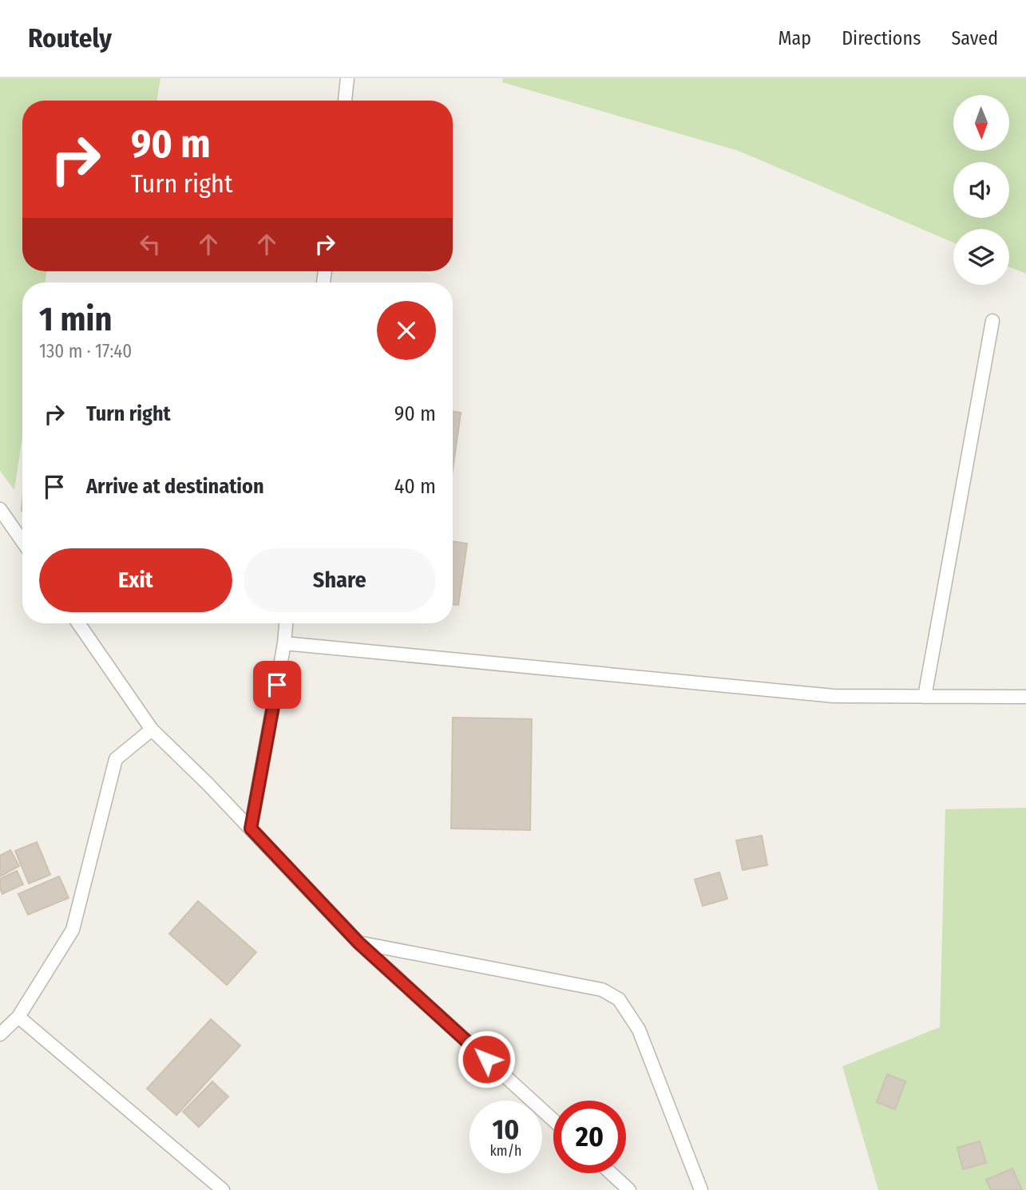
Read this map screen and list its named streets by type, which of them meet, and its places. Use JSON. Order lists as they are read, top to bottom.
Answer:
{
  "north": "bottom",
  "page": {
    "header": "Routely",
    "nav": ["Map", "Directions", "Saved"],
    "turn": ["90 m", "Turn right"],
    "heading": ["1 min", "130 m · 17:40"],
    "list": [
      {
        "name": "Turn right",
        "value": "90 m"
      },
      {
        "name": "Arrive at destination",
        "value": "40 m"
      }
    ],
    "buttons": ["Exit", "Share"],
    "speed": "10 km/h",
    "limit": "20"
  }
}
